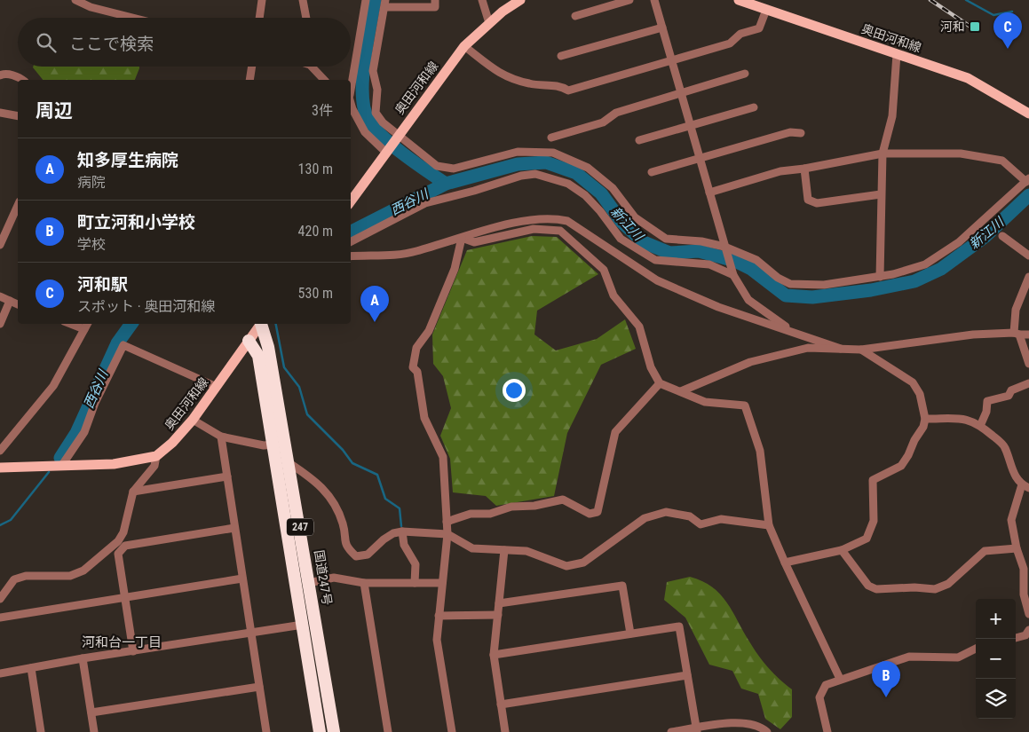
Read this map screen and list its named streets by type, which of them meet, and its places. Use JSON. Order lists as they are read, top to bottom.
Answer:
{
  "streets": {
    "highway": ["247", "国道247号"],
    "main road": ["奥田河和線"]
  },
  "crossings": [
    ["奥田河和線", "247"]
  ],
  "districts": ["河和台一丁目"],
  "water": ["西谷川", "新江川"],
  "places": {
    "transit": ["河和"]
  },
  "page": {
    "pins": ["C", "A", "B"],
    "search": "ここで検索",
    "heading": ["周辺", "3件"],
    "list": [
      {
        "mark": "A",
        "name": "知多厚生病院",
        "note": "病院",
        "value": "130 m"
      },
      {
        "mark": "B",
        "name": "町立河和小学校",
        "note": "学校",
        "value": "420 m"
      },
      {
        "mark": "C",
        "name": "河和駅",
        "note": "スポット · 奥田河和線",
        "value": "530 m"
      }
    ],
    "map_buttons": ["+", "−"]
  }
}
